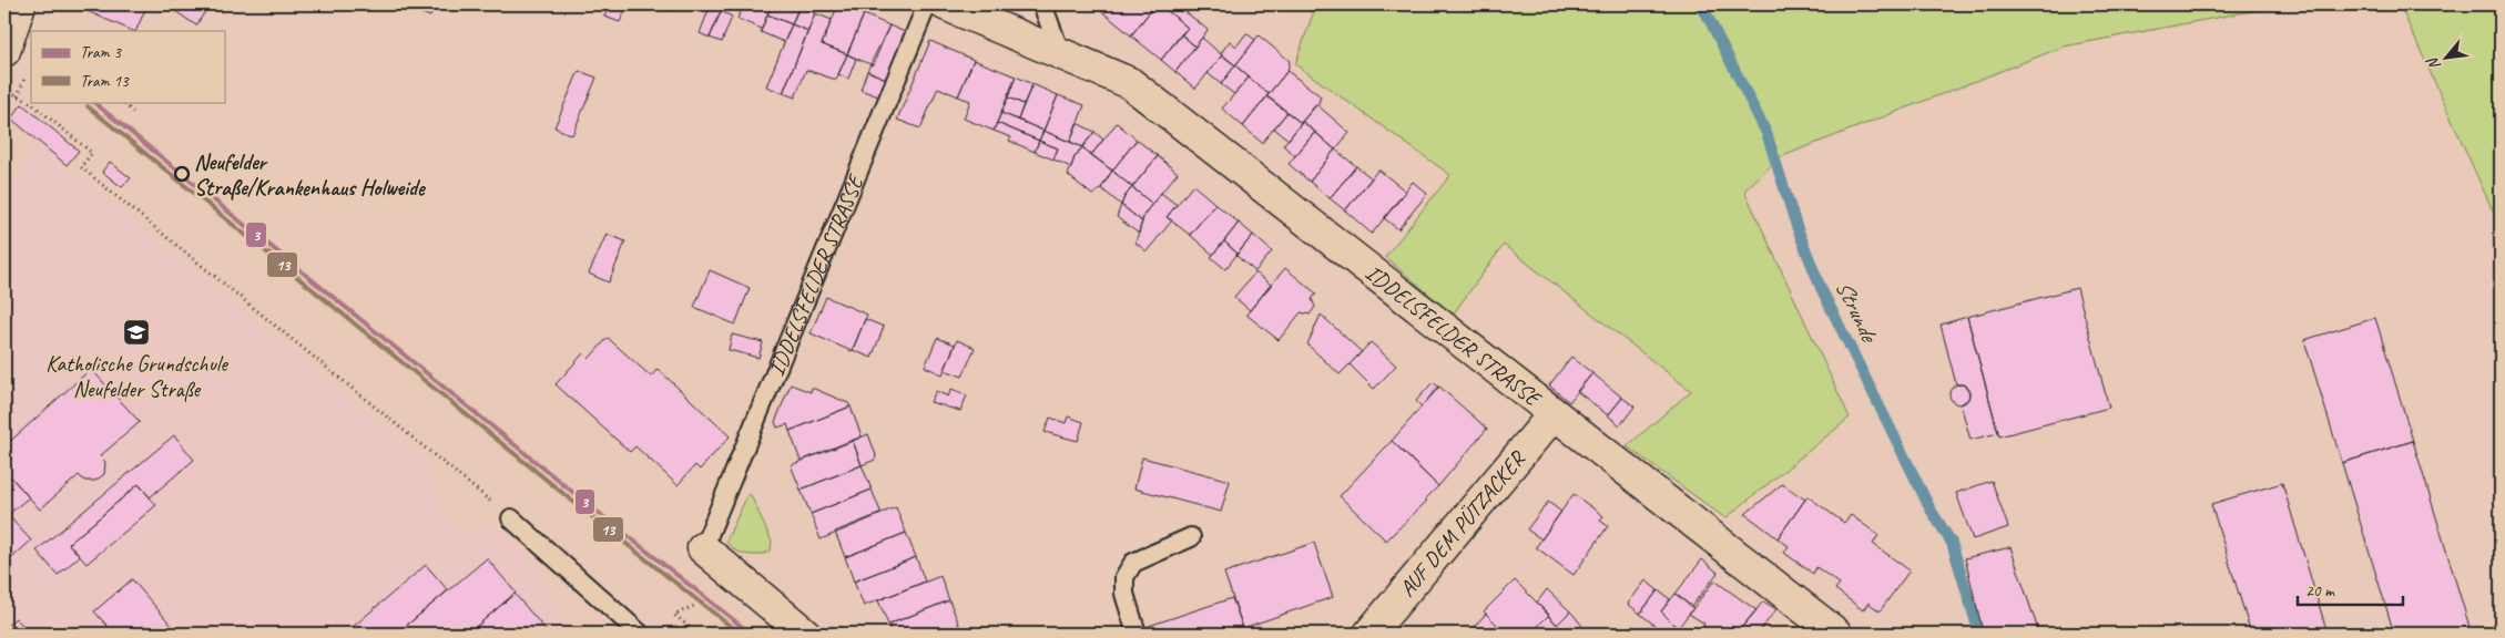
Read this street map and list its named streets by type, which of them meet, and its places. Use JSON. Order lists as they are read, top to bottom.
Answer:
{
  "streets": {
    "street": ["IDDELSFELDER STRASSE", "AUF DEM PÜTZACKER"]
  },
  "crossings": [
    ["IDDELSFELDER STRASSE", "AUF DEM PÜTZACKER"]
  ],
  "water": ["Strunde"],
  "places": {
    "other": ["Neufelder Straße/Krankenhaus Holweide"],
    "school or university": ["Katholische Grundschule Neufelder Straße"]
  },
  "lines": ["tram line 3", "tram line 13"],
  "legend": ["Tram 3", "Tram 13"],
  "scale_bar": "20 m",
  "north": "bottom left"
}
